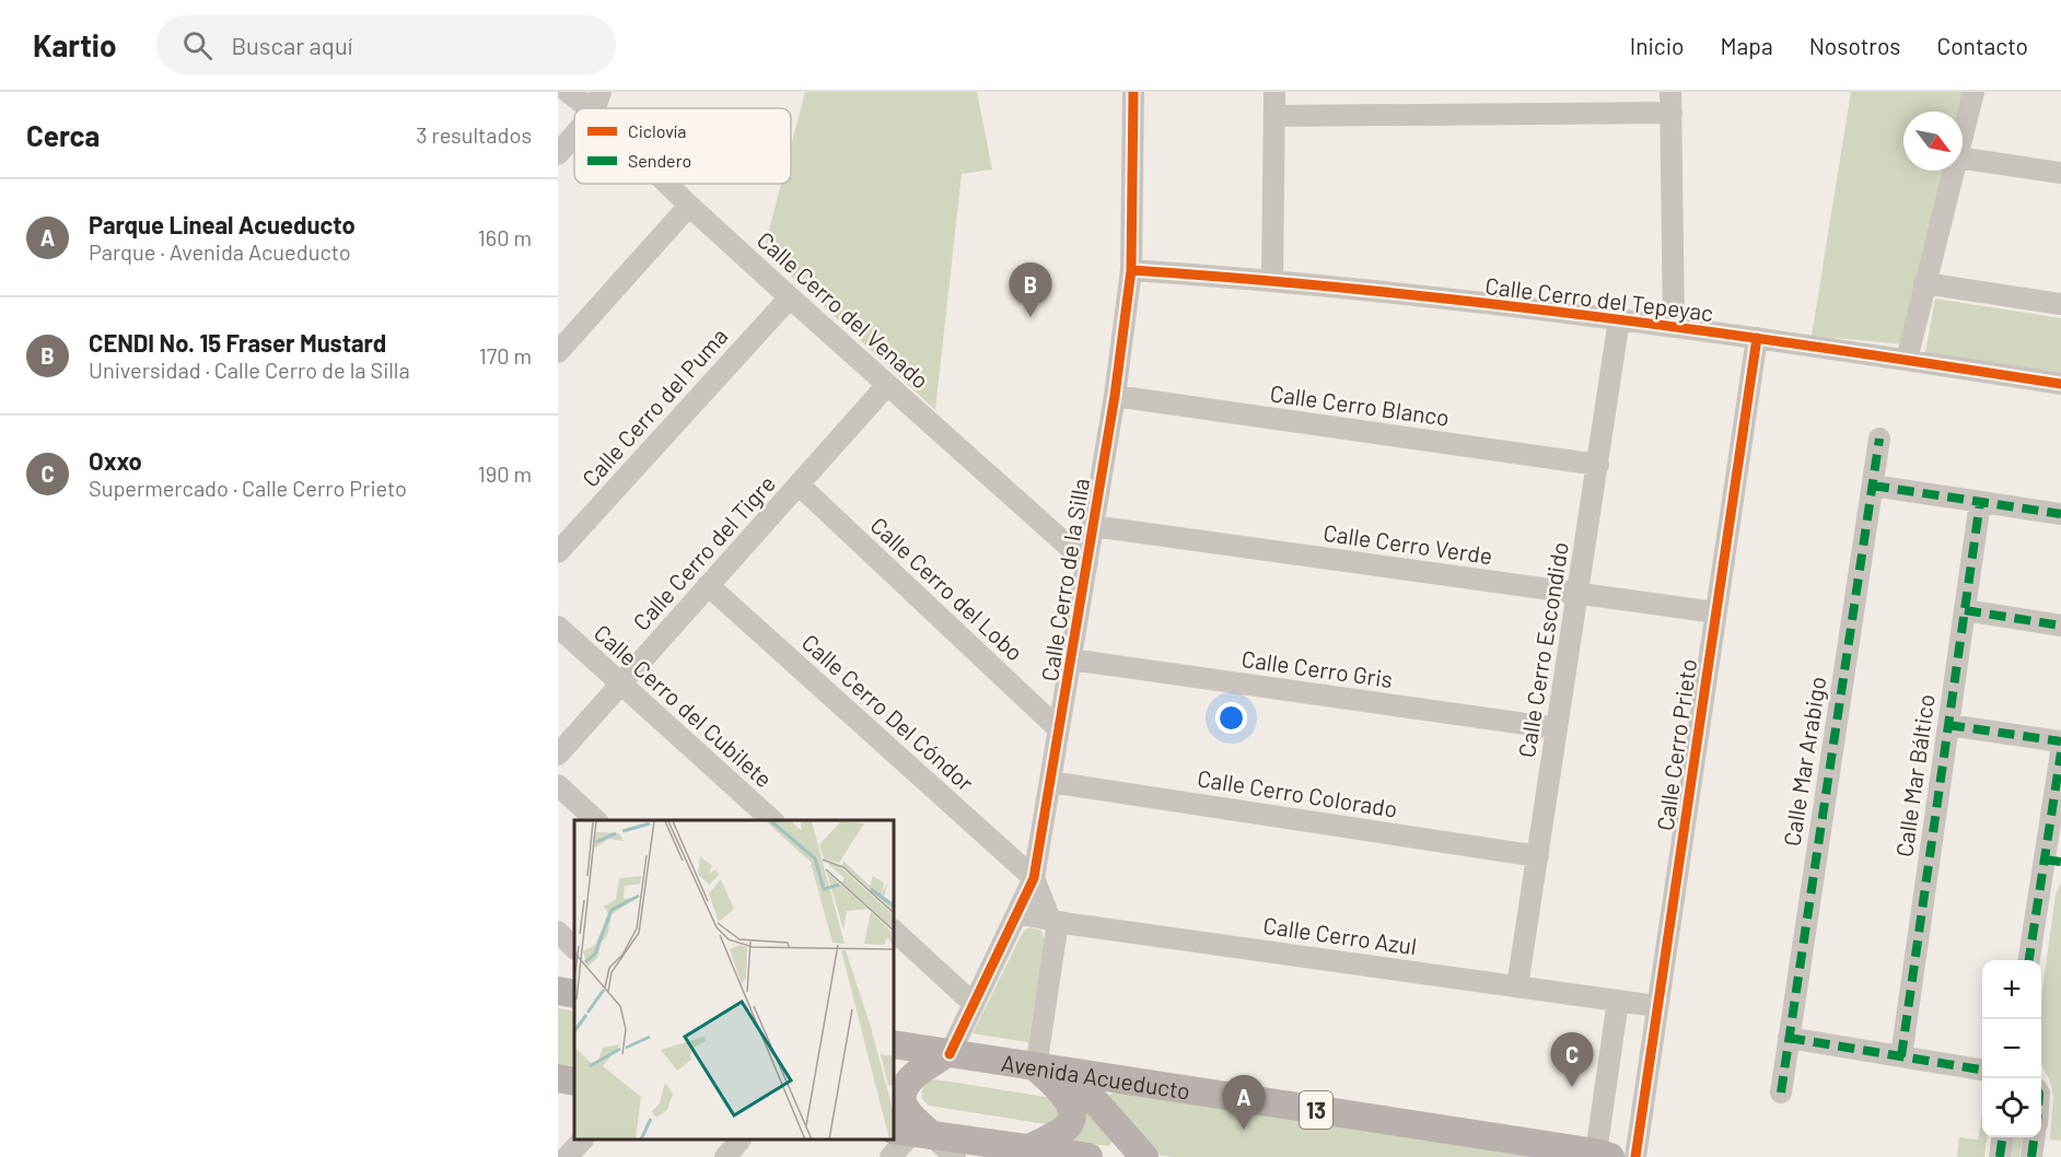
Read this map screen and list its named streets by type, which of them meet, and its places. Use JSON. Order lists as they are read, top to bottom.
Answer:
{
  "streets": {
    "main road": ["Avenida Acueducto", "13"],
    "street": [
      "Calle Cerro del Tepeyac",
      "Calle Cerro del Venado",
      "Calle Cerro Blanco",
      "Calle Cerro del Puma",
      "Calle Cerro Verde",
      "Calle Cerro del Tigre",
      "Calle Cerro de la Silla",
      "Calle Cerro del Lobo",
      "Calle Cerro Escondido",
      "Calle Cerro Gris",
      "Calle Cerro del Cubilete",
      "Calle Cerro Del Cóndor",
      "Calle Cerro Prieto",
      "Calle Mar Arabigo",
      "Calle Mar Báltico",
      "Calle Cerro Colorado",
      "Calle Cerro Azul"
    ]
  },
  "crossings": [
    ["Calle Cerro del Tepeyac", "Calle Cerro de la Silla"],
    ["Calle Cerro del Tepeyac", "Calle Cerro Escondido"],
    ["Calle Cerro del Tepeyac", "Calle Cerro Prieto"],
    ["Calle Cerro del Venado", "Calle Cerro del Puma"],
    ["Calle Cerro del Venado", "Calle Cerro del Tigre"],
    ["Calle Cerro del Venado", "Calle Cerro de la Silla"],
    ["Calle Cerro Blanco", "Calle Cerro de la Silla"],
    ["Calle Cerro Blanco", "Calle Cerro Escondido"],
    ["Calle Cerro Verde", "Calle Cerro de la Silla"],
    ["Calle Cerro Verde", "Calle Cerro Escondido"],
    ["Calle Cerro Verde", "Calle Cerro Prieto"],
    ["Calle Cerro del Tigre", "Calle Cerro del Lobo"],
    ["Calle Cerro del Tigre", "Calle Cerro del Cubilete"],
    ["Calle Cerro del Tigre", "Calle Cerro Del Cóndor"],
    ["Calle Cerro de la Silla", "Calle Cerro del Lobo"],
    ["Calle Cerro de la Silla", "Calle Cerro Gris"],
    ["Calle Cerro de la Silla", "Calle Cerro Del Cóndor"],
    ["Calle Cerro de la Silla", "Calle Cerro Colorado"],
    ["Calle Cerro de la Silla", "Calle Cerro Azul"],
    ["Calle Cerro de la Silla", "Avenida Acueducto"],
    ["Calle Cerro Escondido", "Calle Cerro Gris"],
    ["Calle Cerro Escondido", "Calle Cerro Colorado"],
    ["Calle Cerro Escondido", "Calle Cerro Azul"],
    ["Calle Cerro Prieto", "Calle Cerro Azul"]
  ],
  "legend": ["Ciclovía", "Sendero"],
  "north": "bottom right",
  "page": {
    "header": "Kartio",
    "search": "Buscar aquí",
    "nav": [
      "Inicio",
      "Mapa",
      "Nosotros",
      "Contacto"
    ],
    "heading": ["Cerca", "3 resultados"],
    "list": [
      {
        "mark": "A",
        "name": "Parque Lineal Acueducto",
        "note": "Parque · Avenida Acueducto",
        "value": "160 m"
      },
      {
        "mark": "B",
        "name": "CENDI No. 15 Fraser Mustard",
        "note": "Universidad · Calle Cerro de la Silla",
        "value": "170 m"
      },
      {
        "mark": "C",
        "name": "Oxxo",
        "note": "Supermercado · Calle Cerro Prieto",
        "value": "190 m"
      }
    ],
    "pins": ["B", "C", "A"],
    "map_buttons": ["+", "−"]
  }
}
